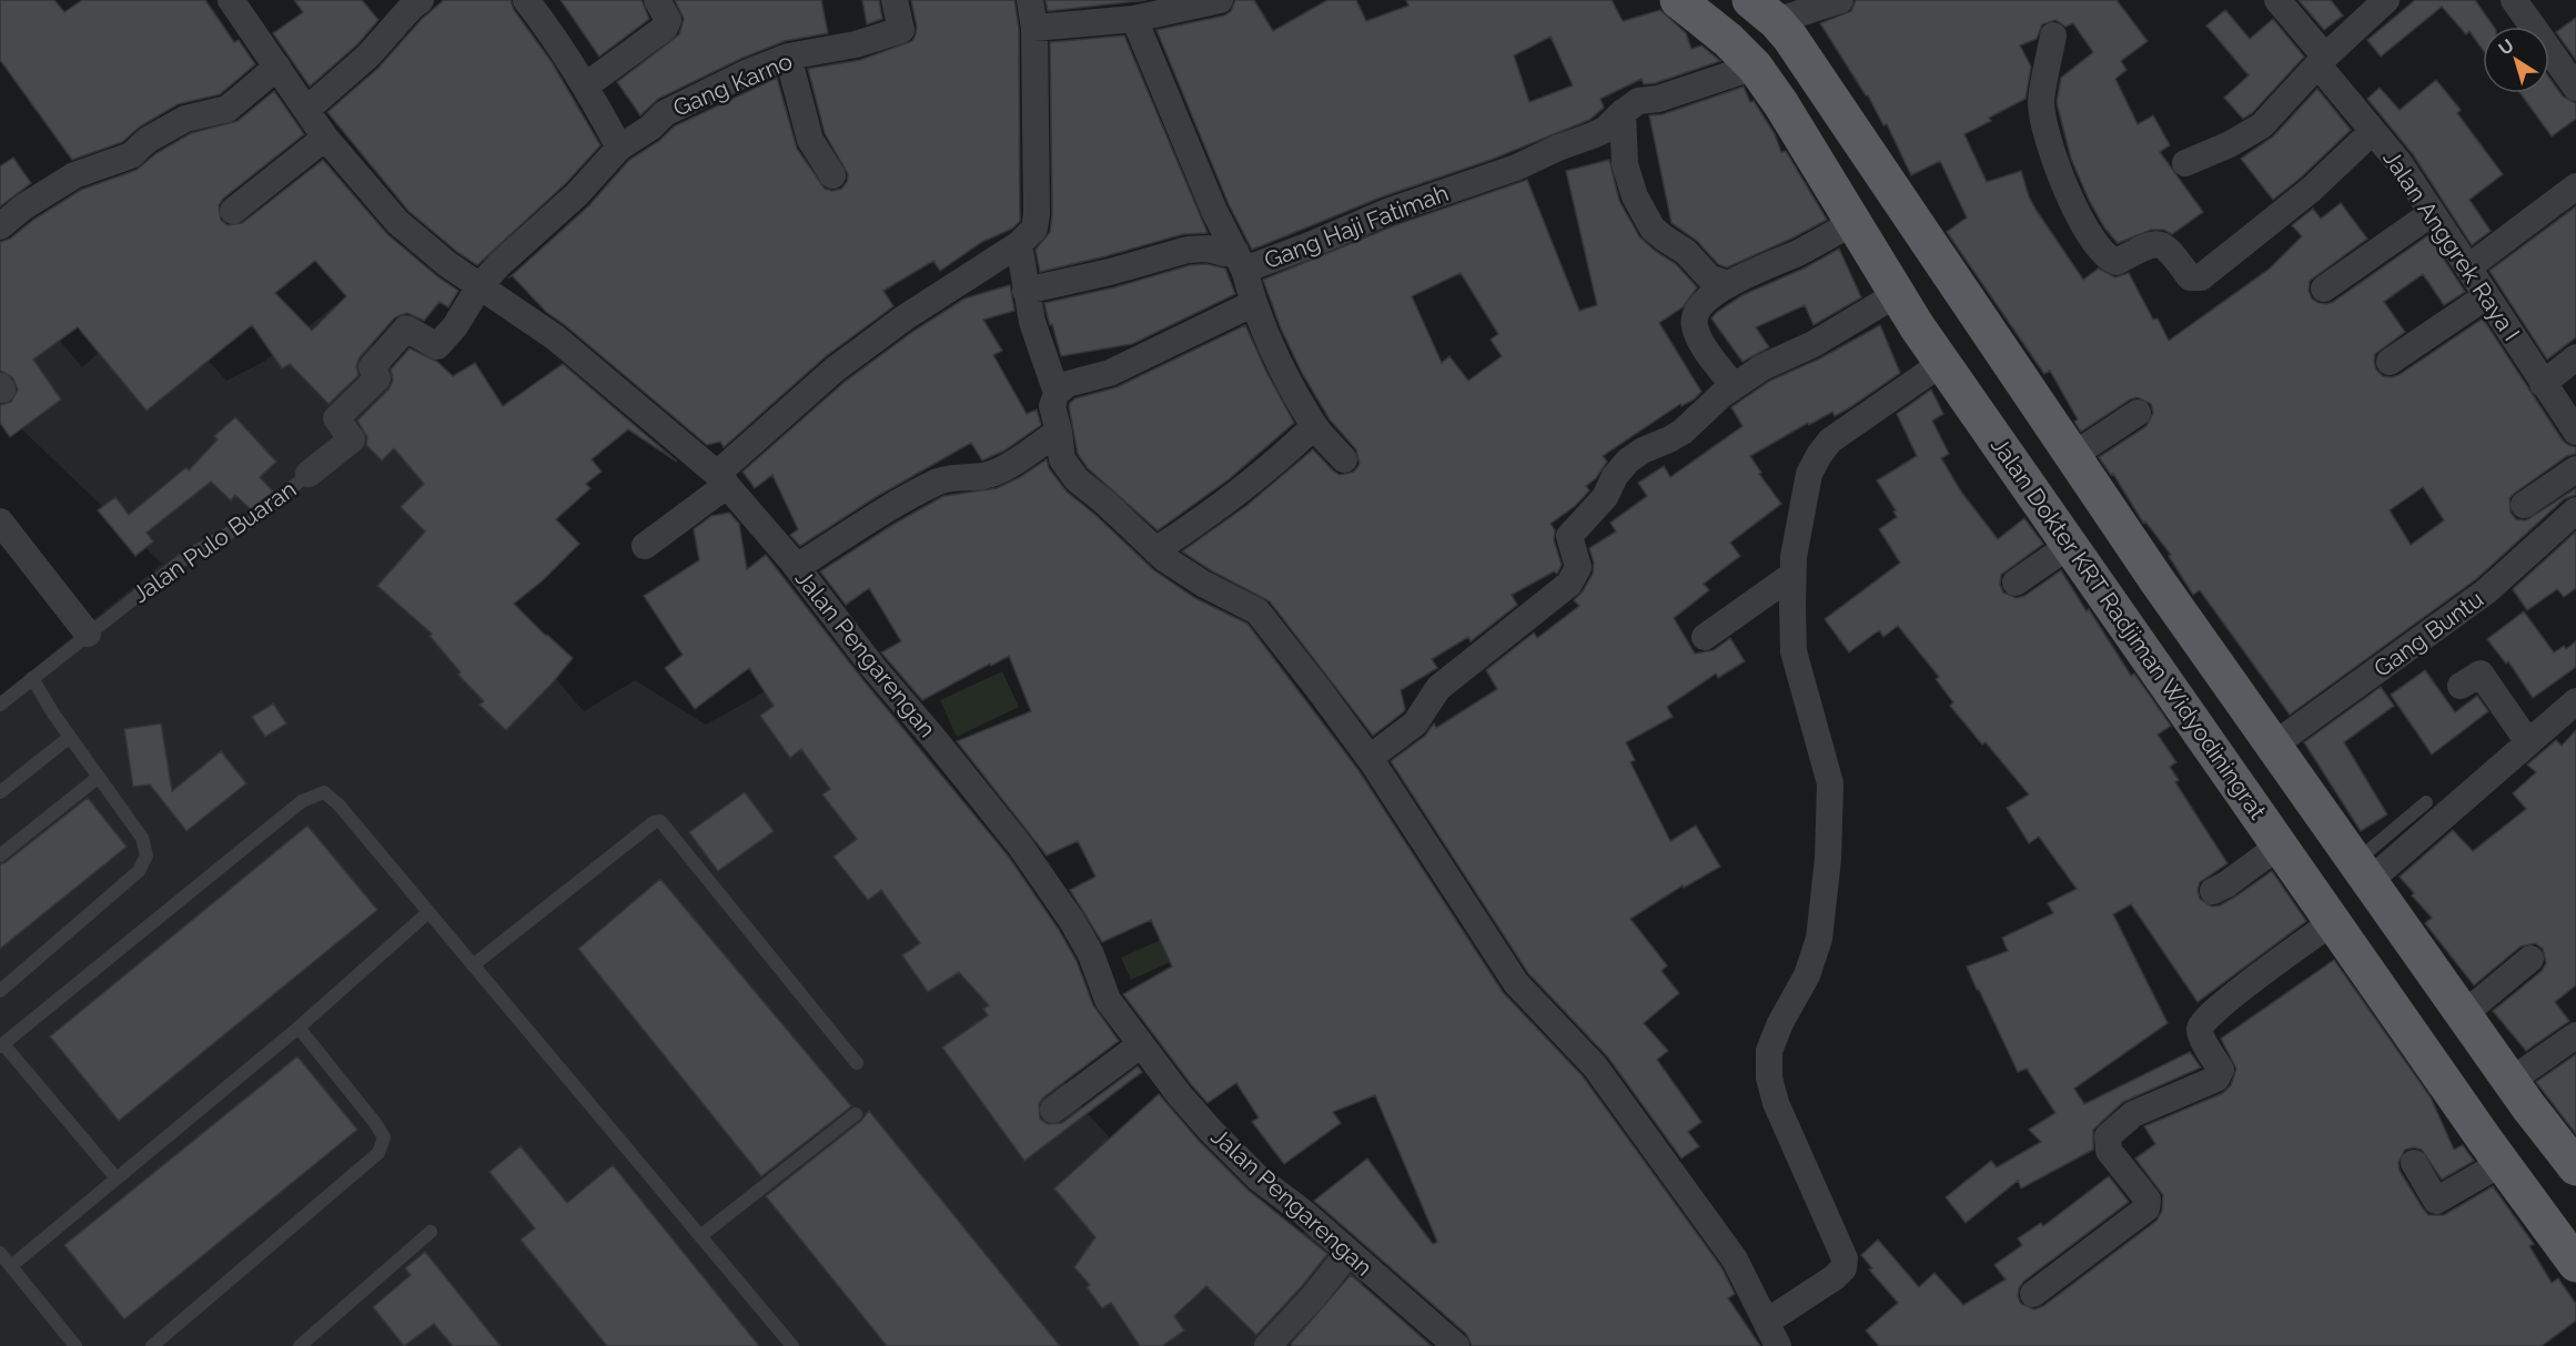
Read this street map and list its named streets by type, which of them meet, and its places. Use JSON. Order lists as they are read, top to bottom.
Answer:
{
  "streets": {
    "main road": ["Jalan Dokter KRT Radjiman Widyodiningrat"],
    "street": [
      "Gang Karno",
      "Gang Haji Fatimah",
      "Jalan Anggrek Raya I",
      "Jalan Pulo Buaran",
      "Gang Buntu",
      "Jalan Pengarengan"
    ]
  },
  "crossings": [
    ["Gang Karno", "Jalan Pulo Buaran"],
    ["Gang Karno", "Jalan Pengarengan"],
    ["Gang Haji Fatimah", "Jalan Dokter KRT Radjiman Widyodiningrat"],
    ["Jalan Pulo Buaran", "Jalan Pengarengan"]
  ],
  "north": "top left"
}
